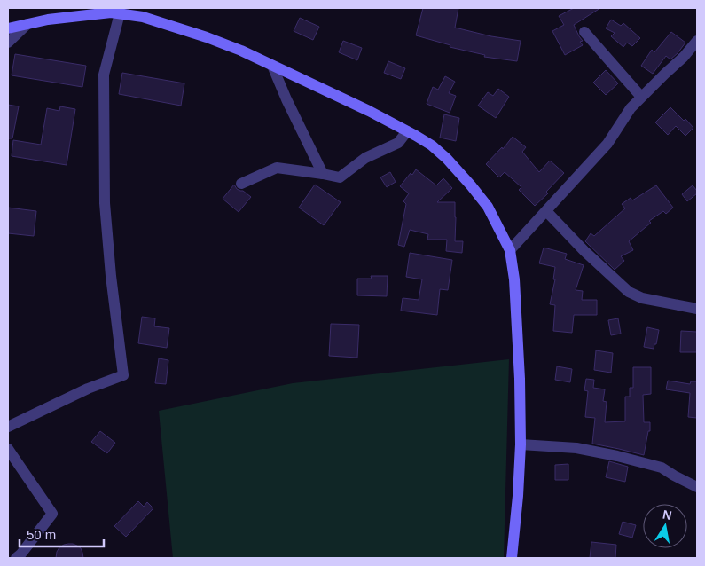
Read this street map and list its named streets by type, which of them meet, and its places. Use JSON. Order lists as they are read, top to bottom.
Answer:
{
  "scale_bar": "50 m",
  "north": "top"
}
